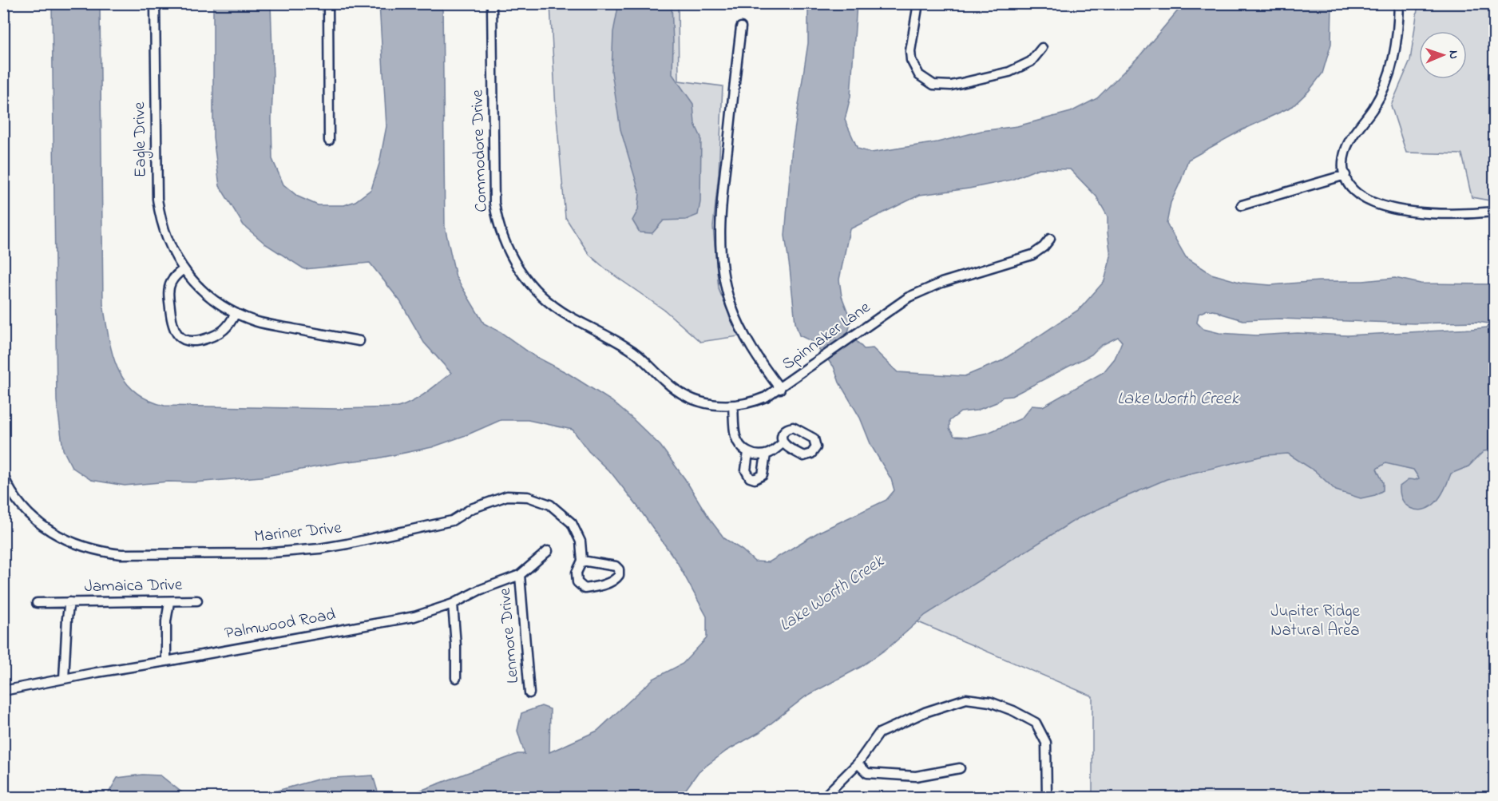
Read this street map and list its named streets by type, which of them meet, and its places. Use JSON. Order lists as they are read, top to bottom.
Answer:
{
  "streets": {
    "street": [
      "Eagle Drive",
      "Commodore Drive",
      "Spinnaker Lane",
      "Mariner Drive",
      "Jamaica Drive",
      "Palmwood Road",
      "Lenmore Drive"
    ]
  },
  "crossings": [
    ["Commodore Drive", "Spinnaker Lane"],
    ["Jamaica Drive", "Palmwood Road"],
    ["Palmwood Road", "Lenmore Drive"]
  ],
  "water": ["Lake Worth Creek"],
  "parks": ["Jupiter Ridge Natural Area"],
  "north": "right"
}
